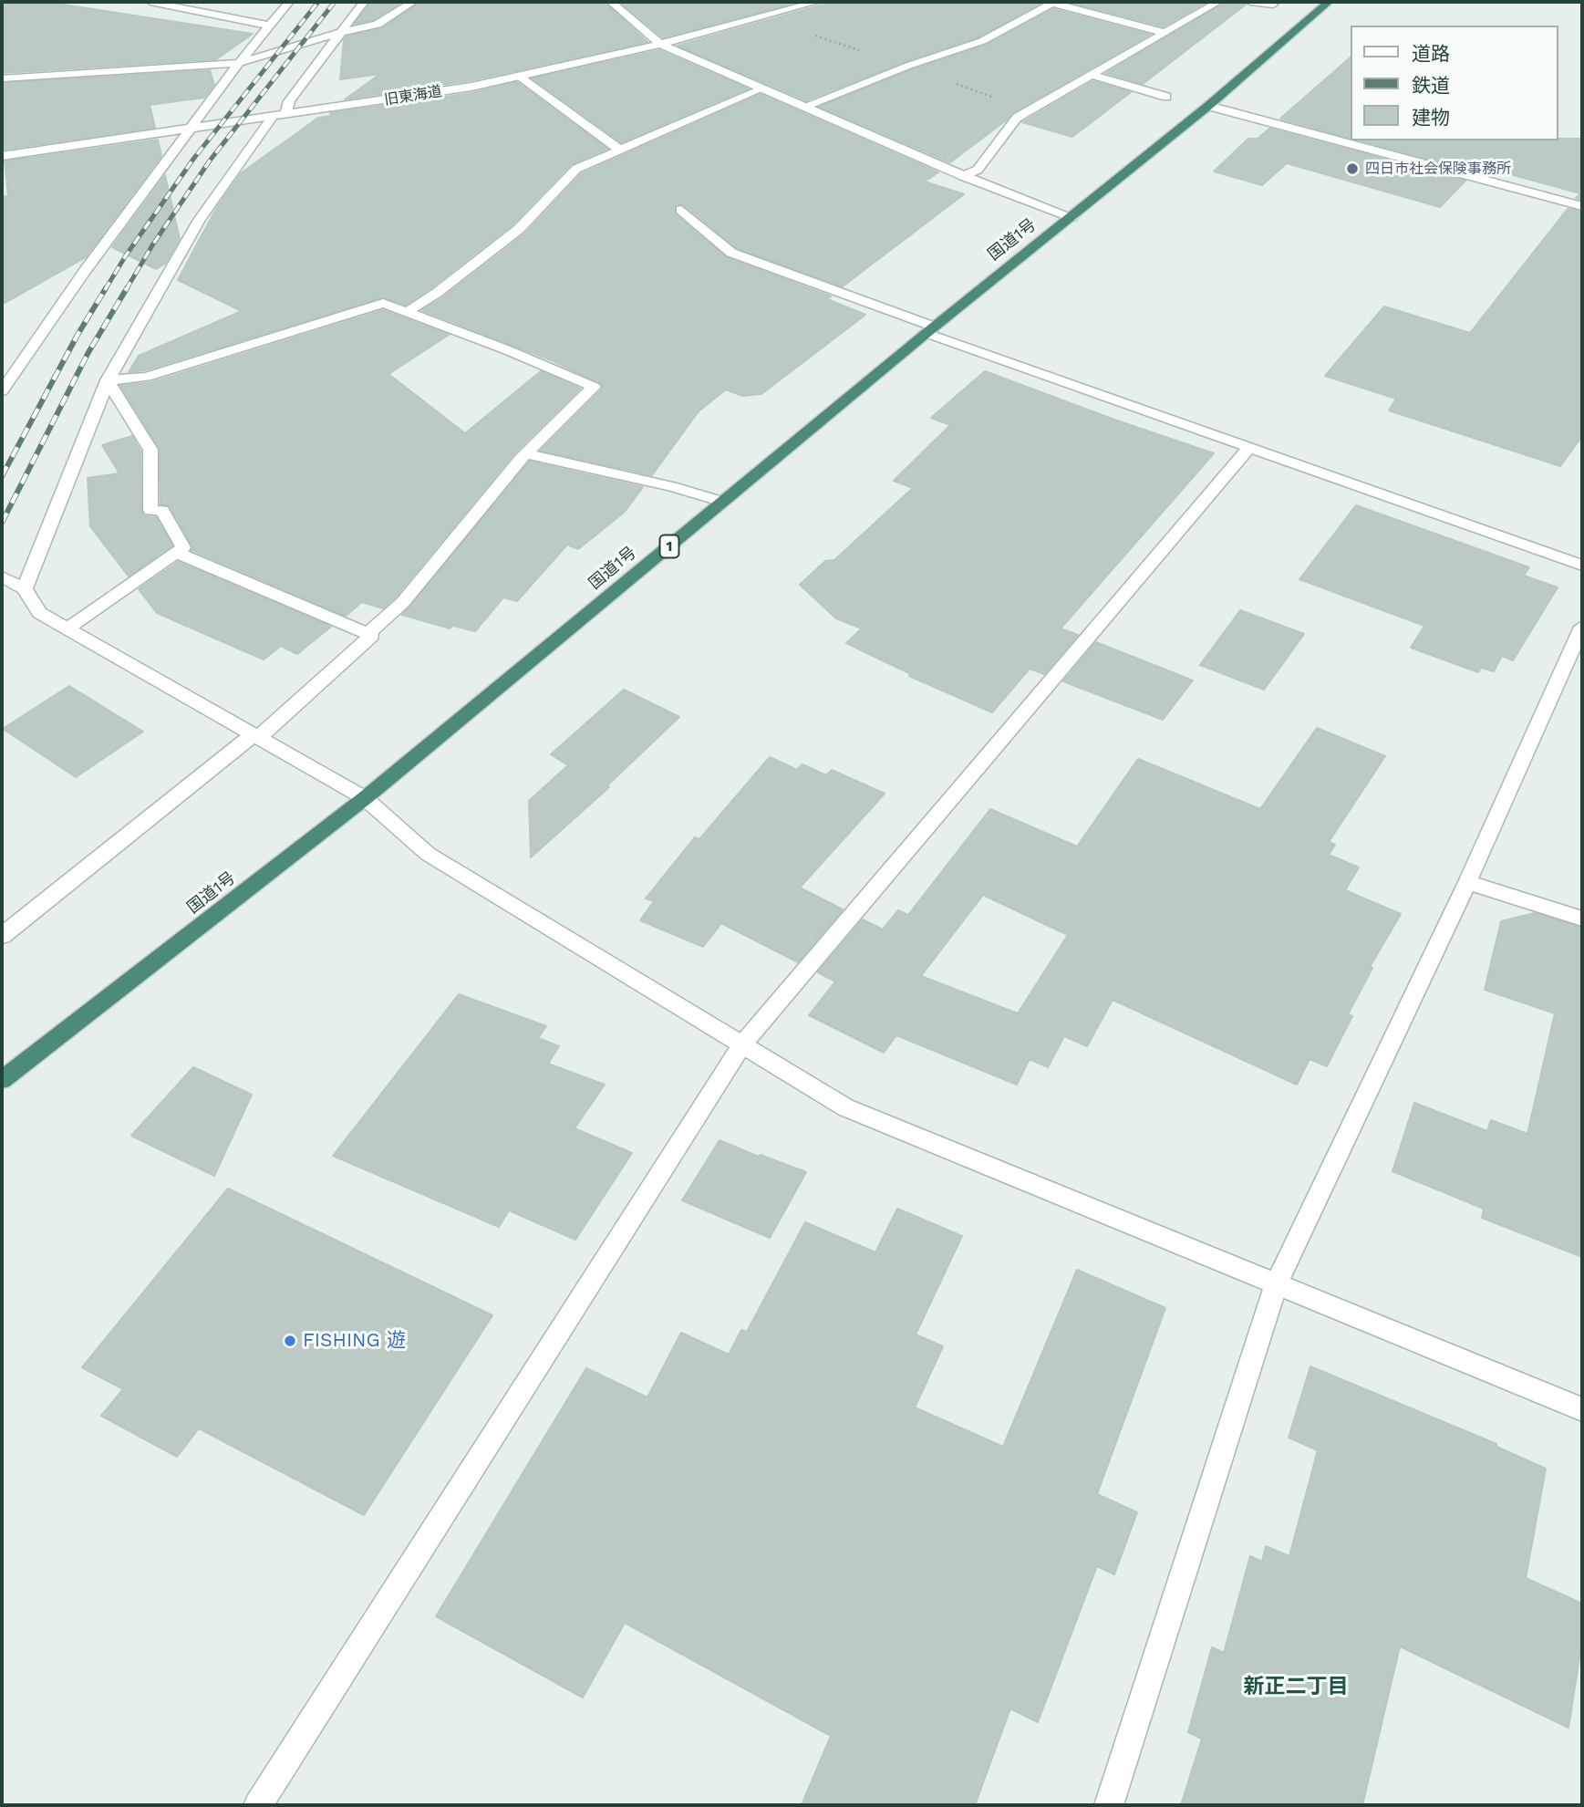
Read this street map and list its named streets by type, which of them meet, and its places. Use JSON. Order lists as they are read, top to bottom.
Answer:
{
  "streets": {
    "highway": ["国道1号", "1"],
    "street": ["旧東海道"]
  },
  "districts": ["新正二丁目"],
  "places": ["四日市社会保険事務所", "FISHING 遊"],
  "legend": ["道路", "鉄道", "建物"]
}
